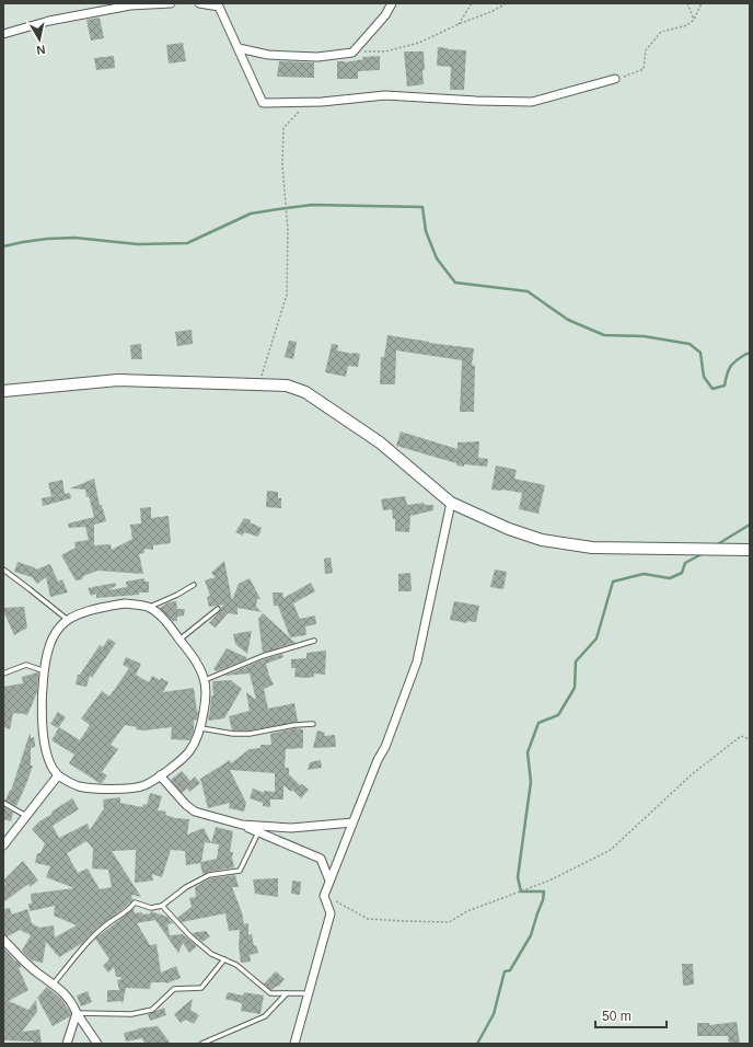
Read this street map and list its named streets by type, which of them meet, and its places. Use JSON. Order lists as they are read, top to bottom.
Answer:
{
  "scale_bar": "50 m",
  "north": "bottom"
}
